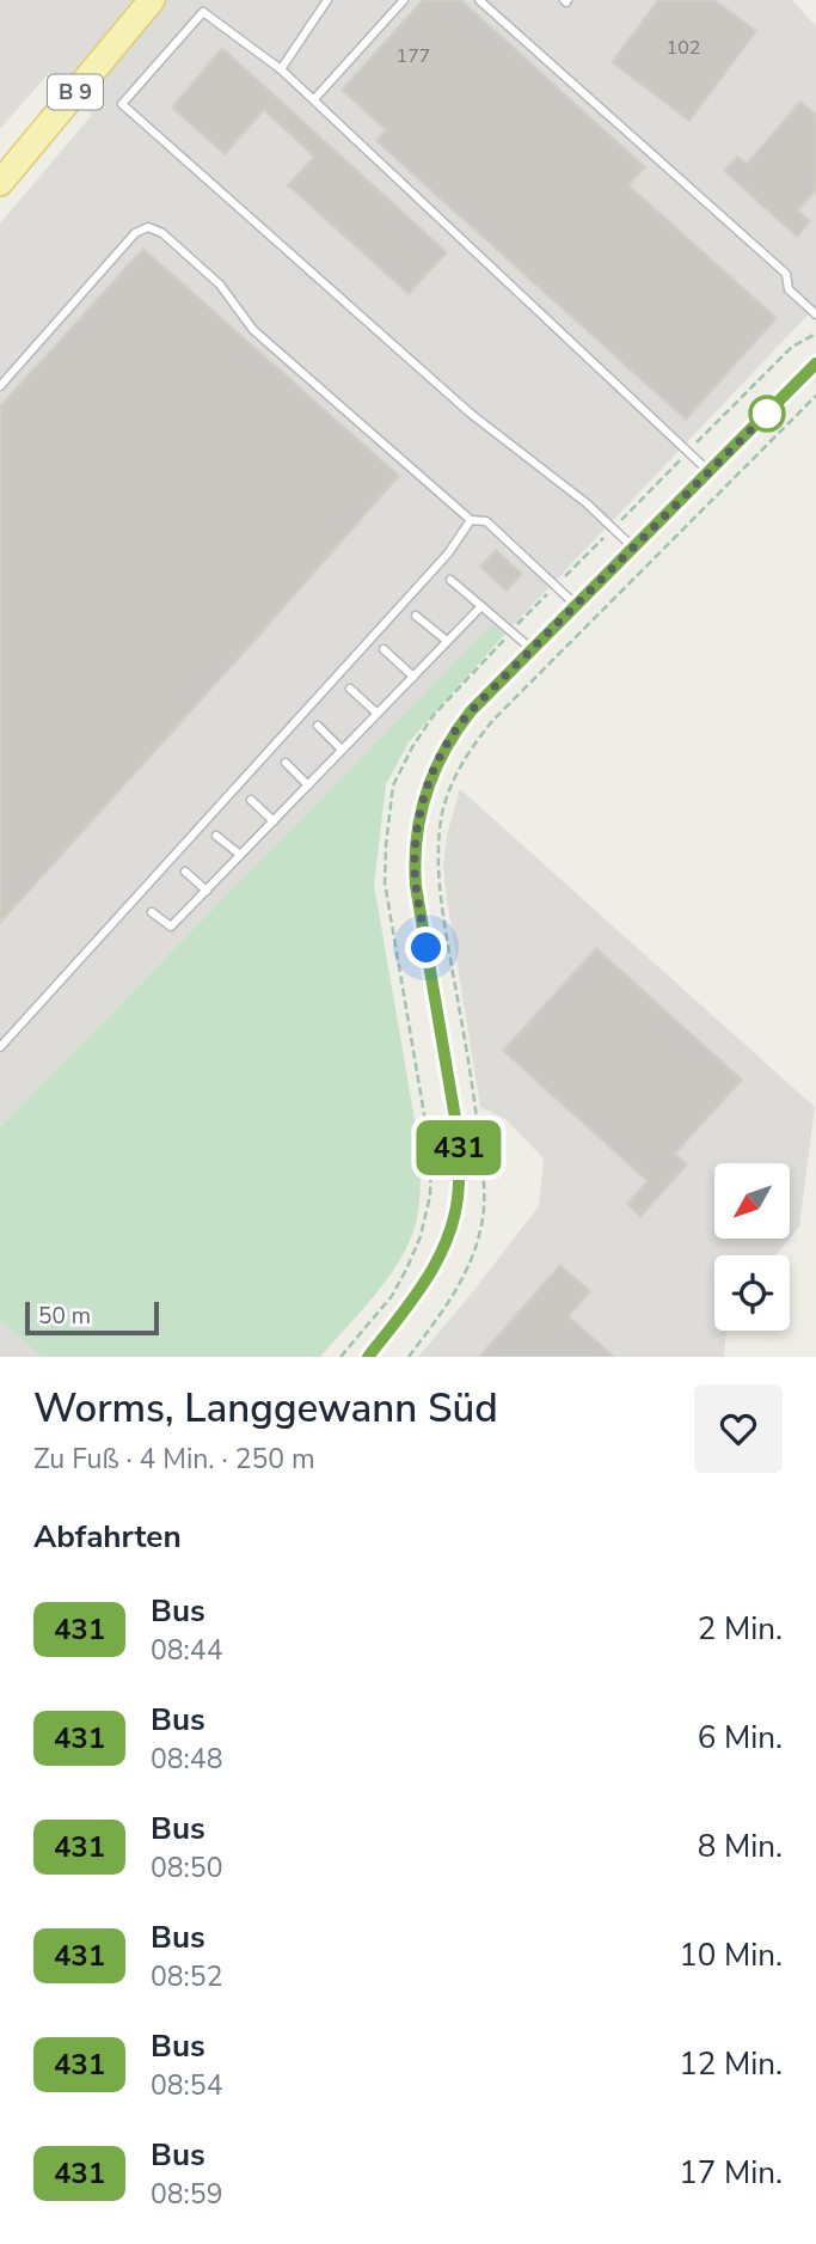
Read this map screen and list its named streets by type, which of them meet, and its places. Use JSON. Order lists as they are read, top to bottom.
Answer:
{
  "streets": {
    "main road": ["B 9"]
  },
  "lines": ["bus line 431"],
  "house_numbers": ["102", "177"],
  "scale_bar": "50 m",
  "north": "bottom left",
  "page": {
    "on_map": "431",
    "scale": "50 m",
    "heading": [
      ["Worms, Langgewann Süd", "Zu Fuß · 4 Min. · 250 m"],
      "Abfahrten"
    ],
    "list": [
      {
        "mark": "431",
        "name": "Bus",
        "note": "08:44",
        "value": "2 Min."
      },
      {
        "mark": "431",
        "name": "Bus",
        "note": "08:48",
        "value": "6 Min."
      },
      {
        "mark": "431",
        "name": "Bus",
        "note": "08:50",
        "value": "8 Min."
      },
      {
        "mark": "431",
        "name": "Bus",
        "note": "08:52",
        "value": "10 Min."
      },
      {
        "mark": "431",
        "name": "Bus",
        "note": "08:54",
        "value": "12 Min."
      },
      {
        "mark": "431",
        "name": "Bus",
        "note": "08:59",
        "value": "17 Min."
      }
    ]
  }
}
